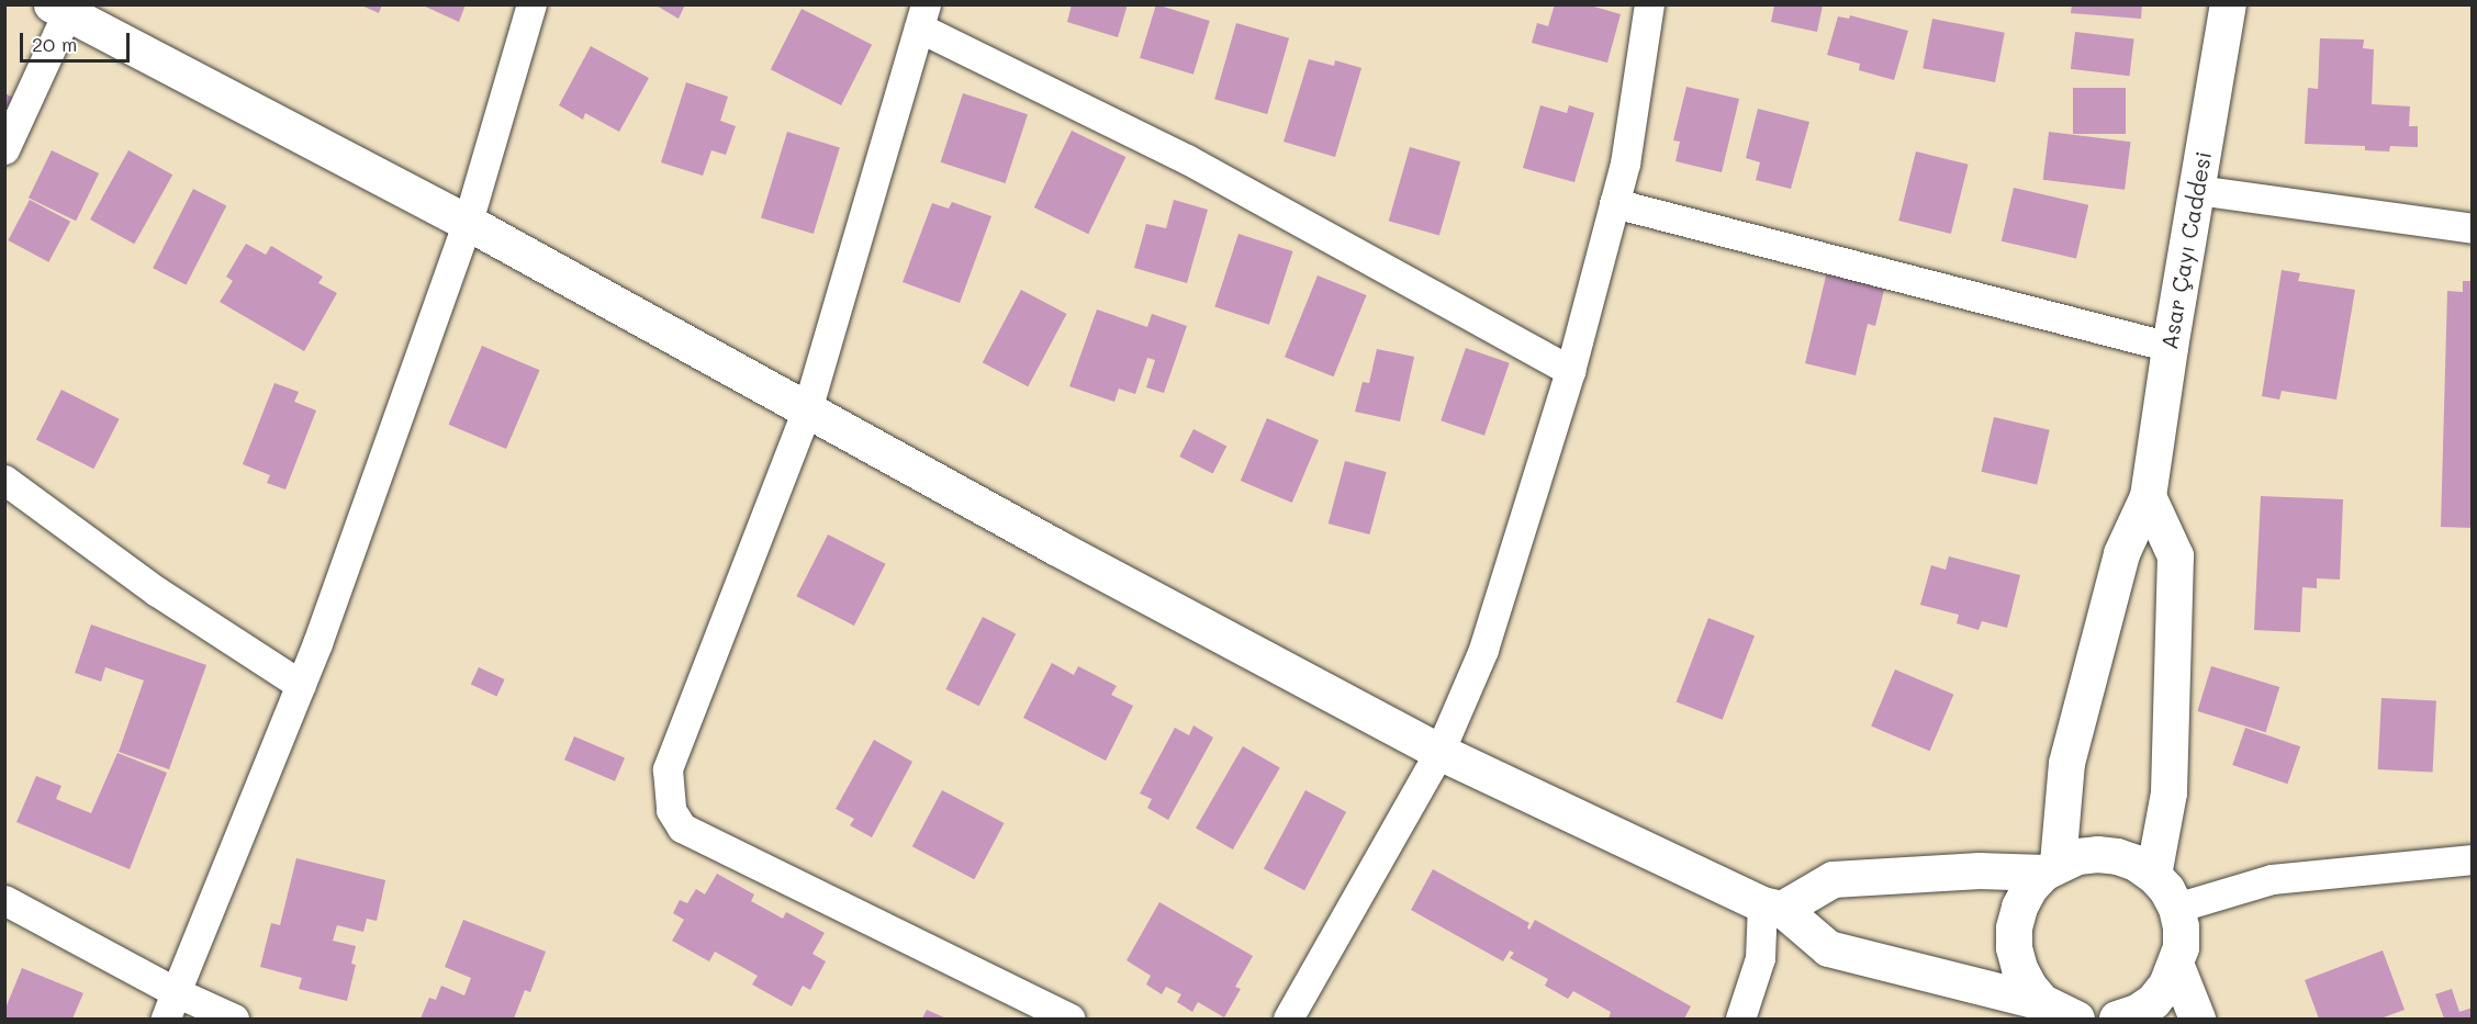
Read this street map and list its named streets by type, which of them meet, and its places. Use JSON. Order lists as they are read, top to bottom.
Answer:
{
  "streets": {
    "street": ["Asar Çayı Caddesi"]
  },
  "scale_bar": "20 m"
}
